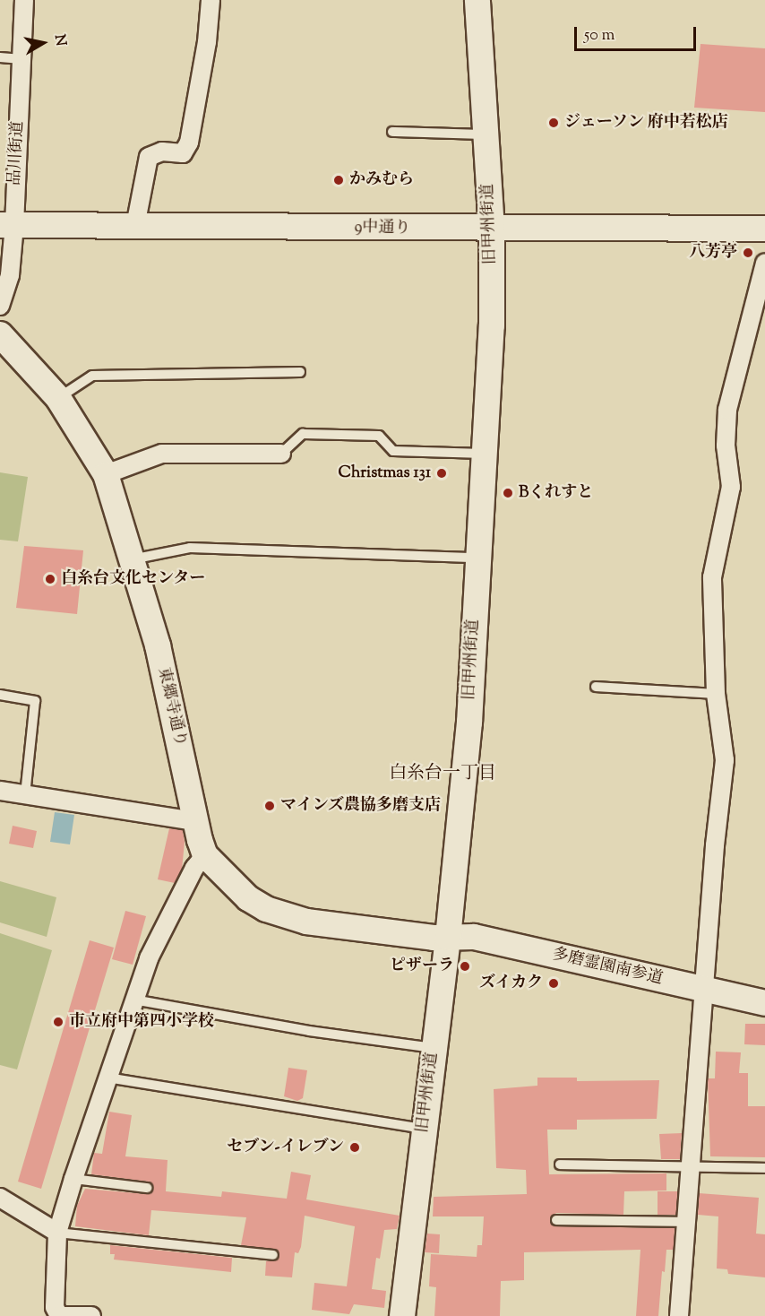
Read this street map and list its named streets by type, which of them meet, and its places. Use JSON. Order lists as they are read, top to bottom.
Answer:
{
  "streets": {
    "street": [
      "品川街道",
      "旧甲州街道",
      "9中通り",
      "東郷寺通り",
      "多磨霊園南参道"
    ]
  },
  "crossings": [
    ["品川街道", "9中通り"],
    ["旧甲州街道", "9中通り"],
    ["旧甲州街道", "東郷寺通り"],
    ["旧甲州街道", "多磨霊園南参道"],
    ["東郷寺通り", "多磨霊園南参道"]
  ],
  "districts": ["白糸台一丁目"],
  "places": [
    "ジェーソン 府中若松店",
    "かみむら",
    "八芳亭",
    "Christmas 131",
    "Bくれすと",
    "白糸台文化センター",
    "マインズ農協多磨支店",
    "ピザーラ",
    "ズイカク",
    "市立府中第四小学校",
    "セブン-イレブン"
  ],
  "scale_bar": "50 m",
  "north": "right"
}
